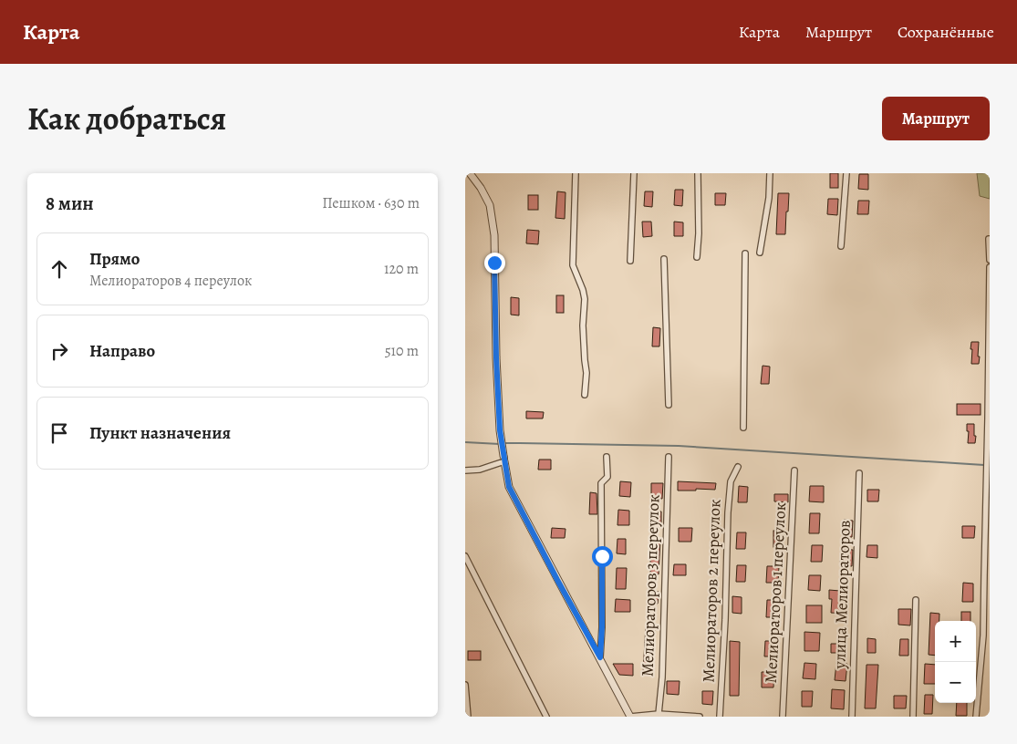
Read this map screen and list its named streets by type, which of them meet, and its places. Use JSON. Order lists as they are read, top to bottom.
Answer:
{
  "streets": {
    "street": [
      "Мелиораторов 3 переулок",
      "Мелиораторов 2 переулок",
      "Мелиораторов 1 переулок",
      "улица Мелиораторов"
    ]
  },
  "page": {
    "header": "Карта",
    "nav": ["Карта", "Маршрут", "Сохранённые"],
    "title": "Как добраться",
    "buttons": "Маршрут",
    "heading": ["8 мин", "Пешком · 630 m"],
    "list": [
      ["Прямо", "Мелиораторов 4 переулок", "120 m"],
      ["Направо", "510 m"],
      "Пункт назначения"
    ],
    "map_buttons": ["+", "−"]
  }
}
